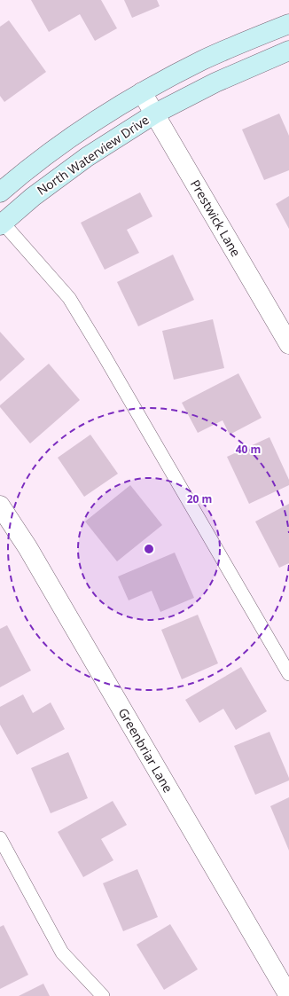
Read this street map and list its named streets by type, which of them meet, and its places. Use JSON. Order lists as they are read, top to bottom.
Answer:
{
  "streets": {
    "street": ["North Waterview Drive", "Prestwick Lane", "Greenbriar Lane"]
  },
  "crossings": [
    ["North Waterview Drive", "Prestwick Lane"]
  ],
  "rings": ["40 m", "20 m"]
}
